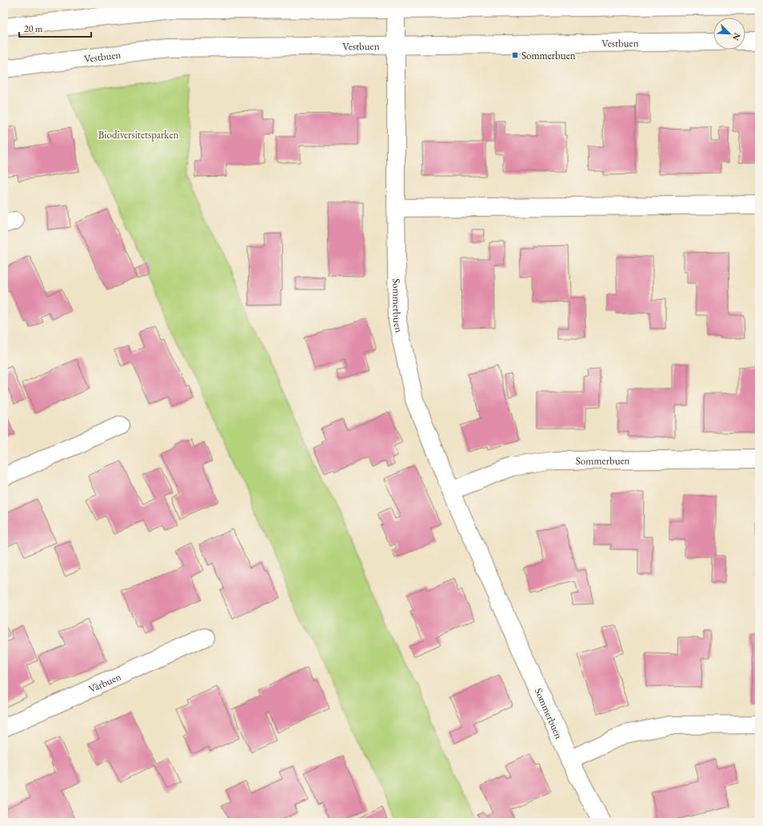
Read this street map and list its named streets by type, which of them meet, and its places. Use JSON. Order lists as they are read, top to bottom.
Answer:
{
  "streets": {
    "street": ["Vestbuen", "Sommerbuen", "Vårbuen"]
  },
  "crossings": [
    ["Vestbuen", "Sommerbuen"]
  ],
  "parks": ["Biodiversitetsparken"],
  "places": {
    "transit": ["Sommerbuen"]
  },
  "scale_bar": "20 m",
  "north": "bottom right"
}
